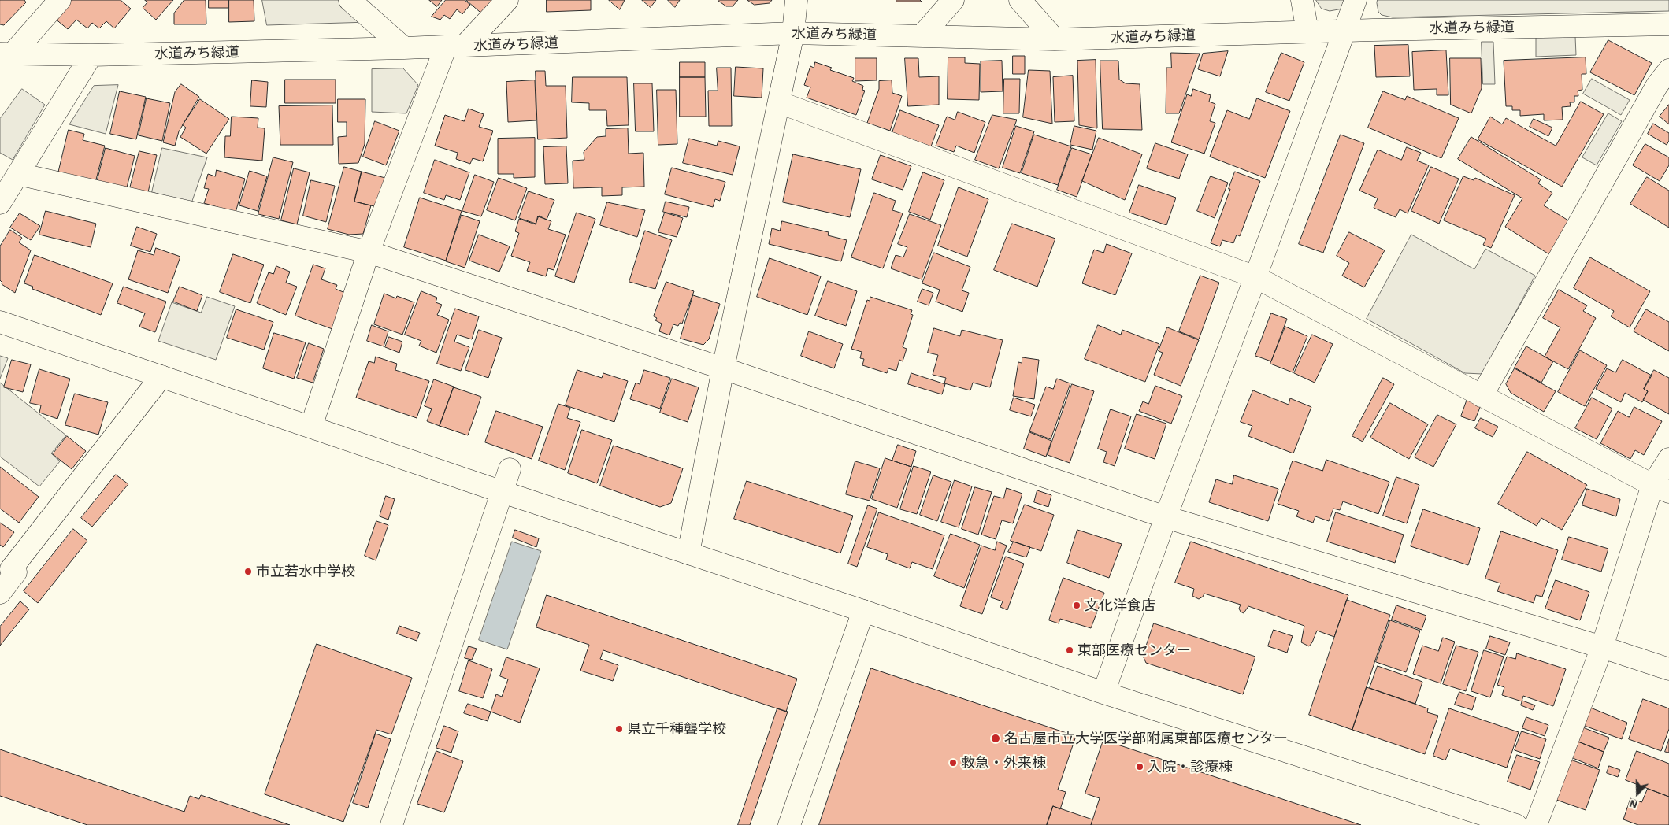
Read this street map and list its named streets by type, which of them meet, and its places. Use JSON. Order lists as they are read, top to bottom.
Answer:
{
  "streets": {
    "street": ["水道みち緑道"]
  },
  "places": [
    "市立若水中学校",
    "文化洋食店",
    "東部医療センター",
    "県立千種聾学校",
    "名古屋市立大学医学部附属東部医療センター",
    "救急・外来棟",
    "入院・診療棟"
  ],
  "north": "bottom"
}
